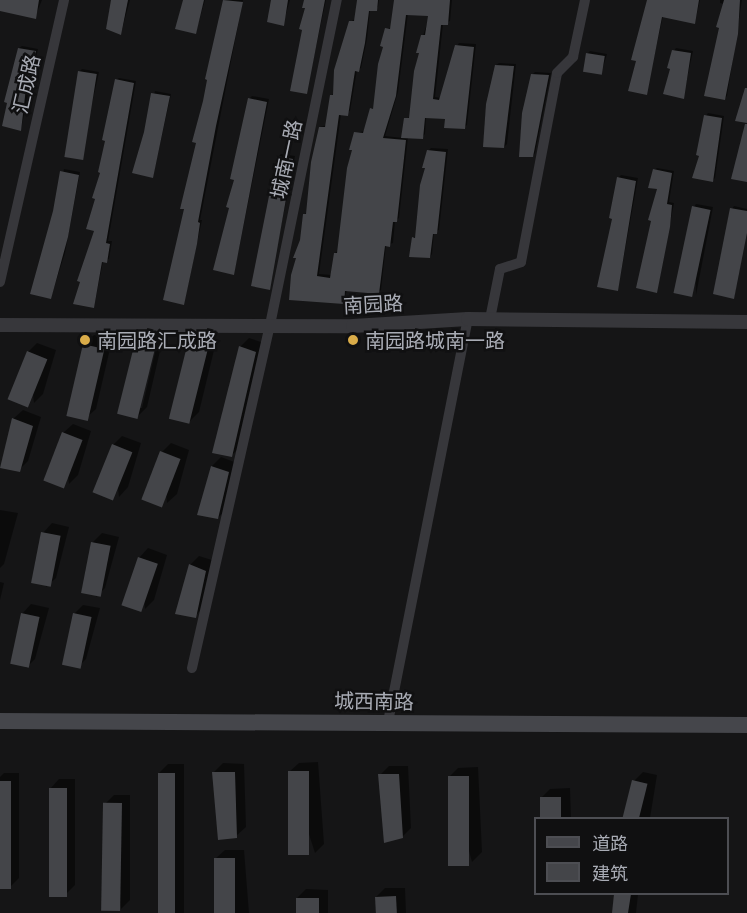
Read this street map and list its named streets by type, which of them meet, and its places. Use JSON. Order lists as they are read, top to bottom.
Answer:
{
  "streets": {
    "main road": ["城西南路"],
    "street": ["汇成路", "城南一路", "南园路"]
  },
  "crossings": [
    ["城南一路", "南园路"]
  ],
  "places": ["南园路汇成路", "南园路城南一路"],
  "legend": ["道路", "建筑"]
}
